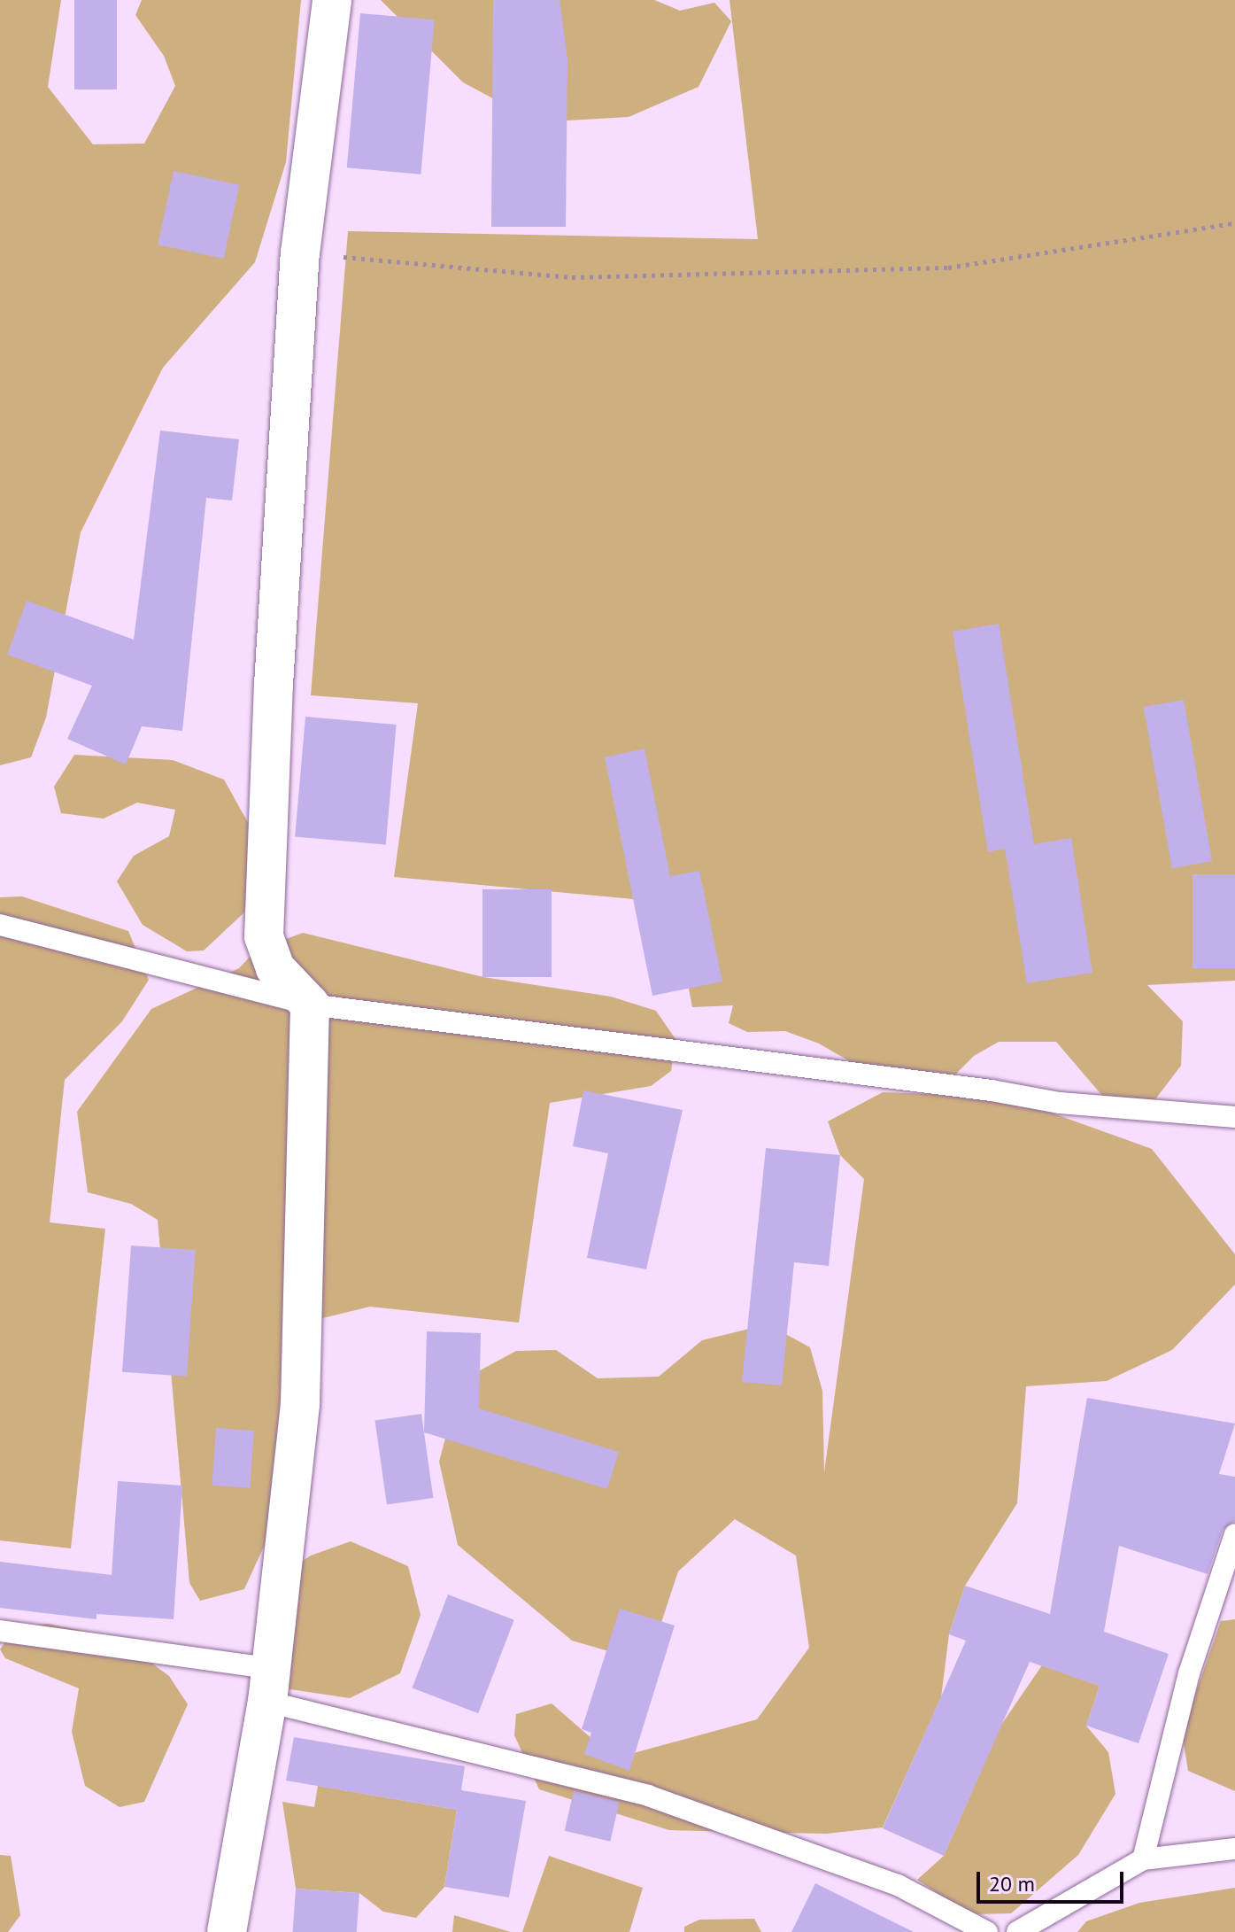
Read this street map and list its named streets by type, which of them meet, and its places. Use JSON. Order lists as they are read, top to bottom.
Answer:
{
  "scale_bar": "20 m"
}
